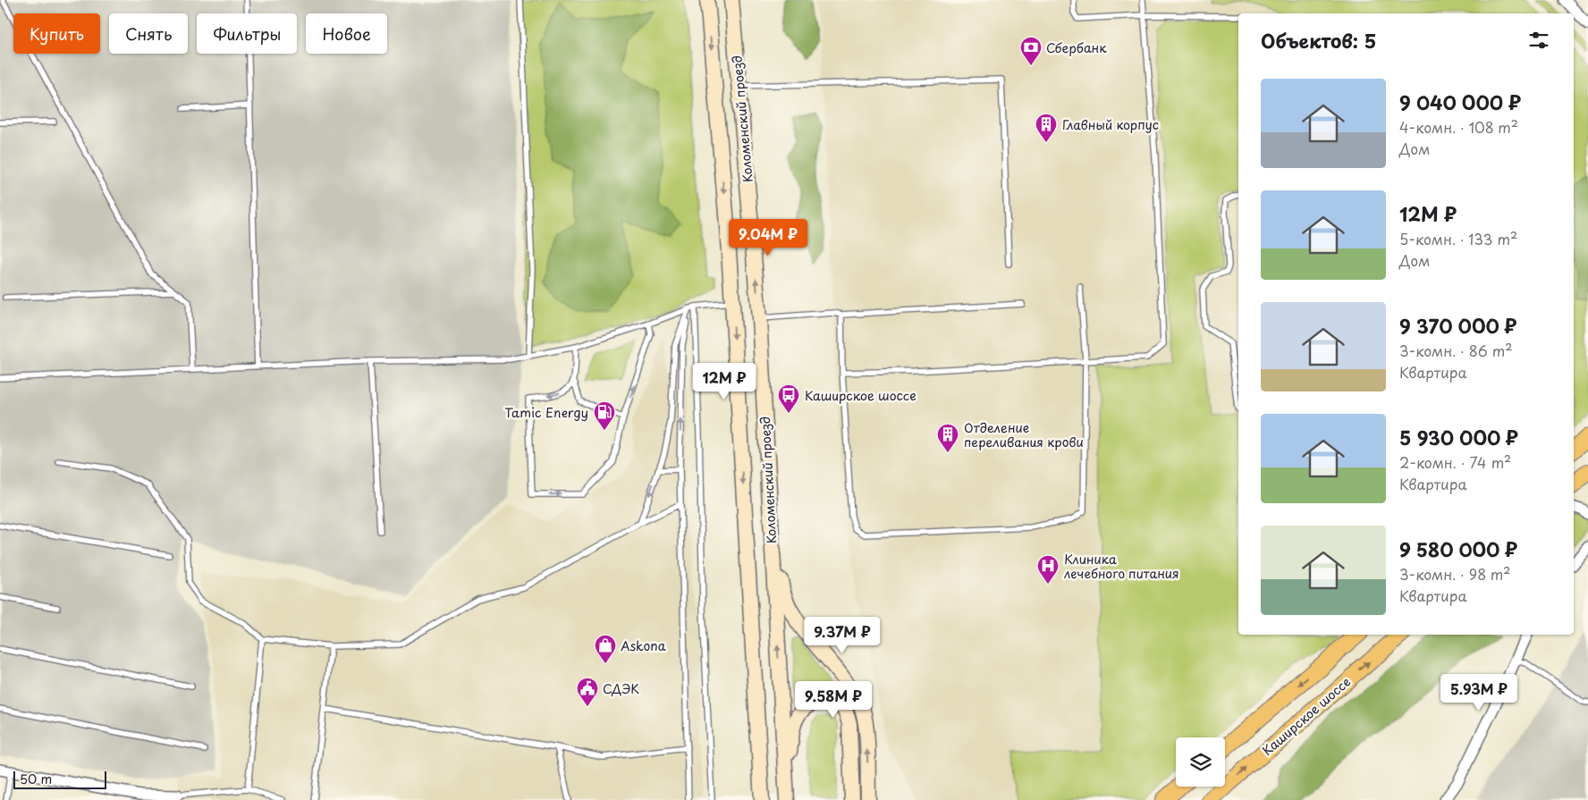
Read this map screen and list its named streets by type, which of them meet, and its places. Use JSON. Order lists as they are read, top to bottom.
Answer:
{
  "streets": {
    "main road": ["Коломенский проезд", "Каширское шоссе"]
  },
  "places": {
    "bank": ["Сбербанк"],
    "building": ["Главный корпус", "Отделение переливания крови"],
    "bus stop": ["Каширское шоссе"],
    "fuel station": ["Tamic Energy"],
    "hospital": ["Клиника лечебного питания"],
    "shop": ["Askona"],
    "public building": ["СДЭК"]
  },
  "scale_bar": "50 m",
  "page": {
    "chip": [
      "Купить",
      "Снять",
      "Фильтры",
      "Новое"
    ],
    "heading": "Объектов: 5",
    "list": [
      {
        "name": "9 040 000 ₽",
        "note": "4-комн. · 108 m² · Дом"
      },
      {
        "name": "12M ₽",
        "note": "5-комн. · 133 m² · Дом"
      },
      {
        "name": "9 370 000 ₽",
        "note": "3-комн. · 86 m² · Квартира"
      },
      {
        "name": "5 930 000 ₽",
        "note": "2-комн. · 74 m² · Квартира"
      },
      {
        "name": "9 580 000 ₽",
        "note": "3-комн. · 98 m² · Квартира"
      }
    ],
    "price": [
      "9.04M ₽",
      "12M ₽",
      "9.37M ₽",
      "5.93M ₽",
      "9.58M ₽"
    ],
    "scale": "50 m"
  }
}
